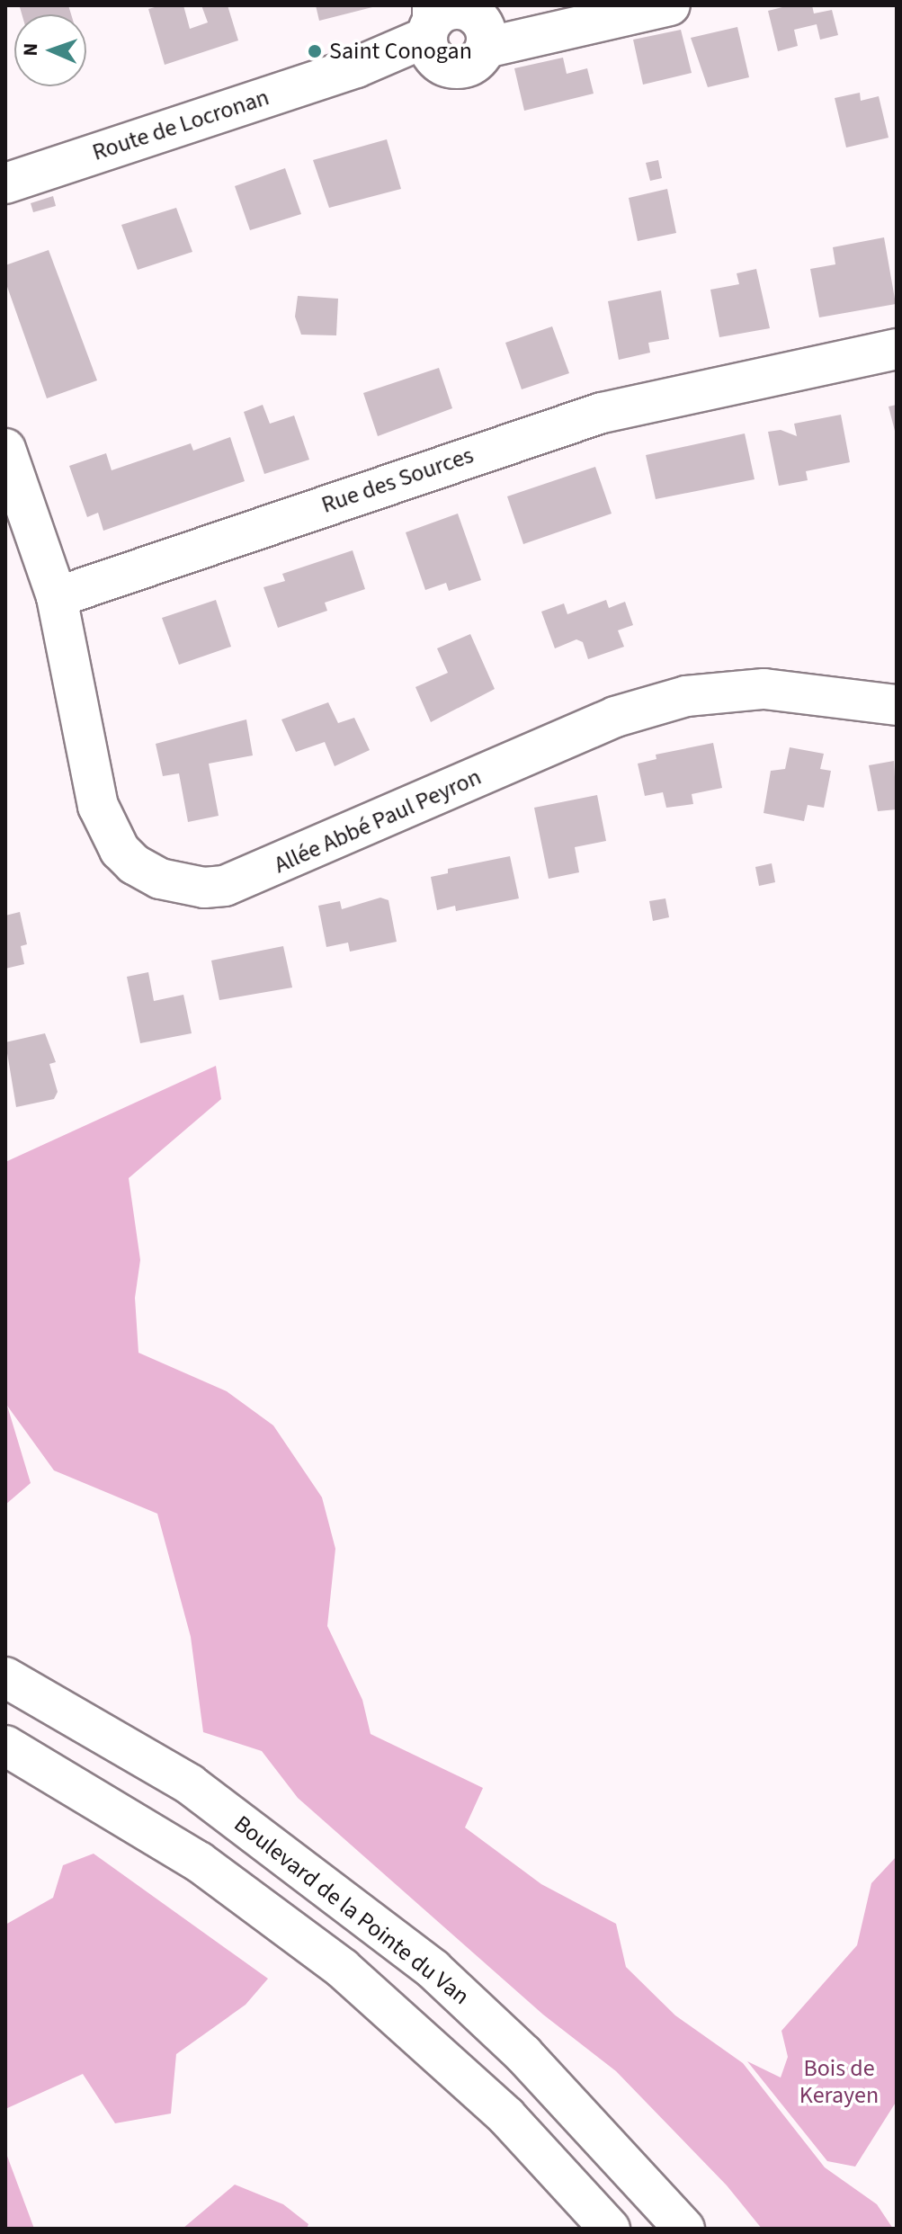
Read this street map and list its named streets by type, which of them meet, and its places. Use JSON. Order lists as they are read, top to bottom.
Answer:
{
  "streets": {
    "main road": [
      "Route de Locronan",
      "Rue des Sources",
      "Allée Abbé Paul Peyron",
      "Boulevard de la Pointe du Van"
    ]
  },
  "crossings": [
    ["Rue des Sources", "Allée Abbé Paul Peyron"]
  ],
  "parks": ["Bois de Kerayen"],
  "places": ["Saint Conogan"],
  "north": "left"
}
